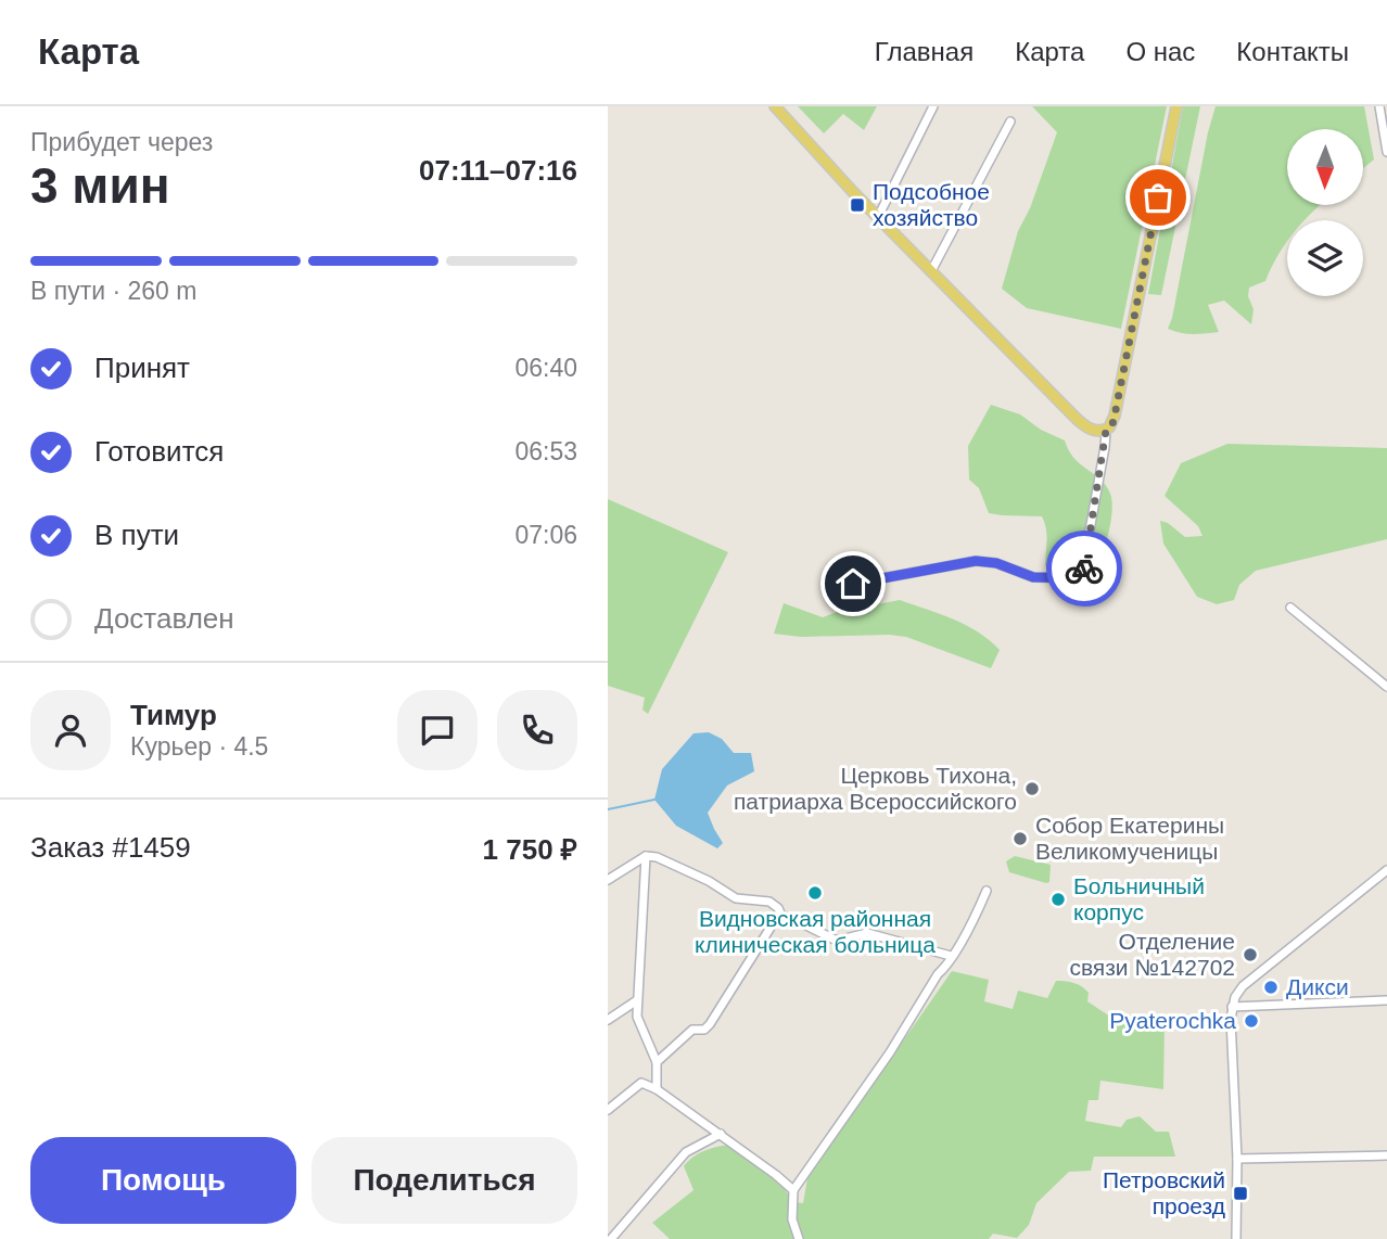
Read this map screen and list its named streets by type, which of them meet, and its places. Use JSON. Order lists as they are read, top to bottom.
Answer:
{
  "places": {
    "transit": ["Подсобное хозяйство", "Петровский проезд"],
    "other": [
      "Церковь Тихона, патриарха Всероссийского",
      "Собор Екатерины Великомученицы",
      "Видновская районная клиническая больница",
      "Больничный корпус",
      "Отделение связи №142702",
      "Дикси",
      "Pyaterochka"
    ]
  },
  "north": "bottom",
  "page": {
    "header": "Карта",
    "nav": [
      "Главная",
      "Карта",
      "О нас",
      "Контакты"
    ],
    "heading": ["3 мин", "Прибудет через", "07:11–07:16"],
    "panel": [
      "Тимур",
      "Курьер · 4.5",
      "Заказ #1459",
      "1 750 ₽"
    ],
    "bar": "В пути · 260 m",
    "list": [
      ["Принят", "06:40"],
      ["Готовится", "06:53"],
      ["В пути", "07:06"],
      "Доставлен"
    ],
    "buttons": ["Помощь", "Поделиться"]
  }
}
